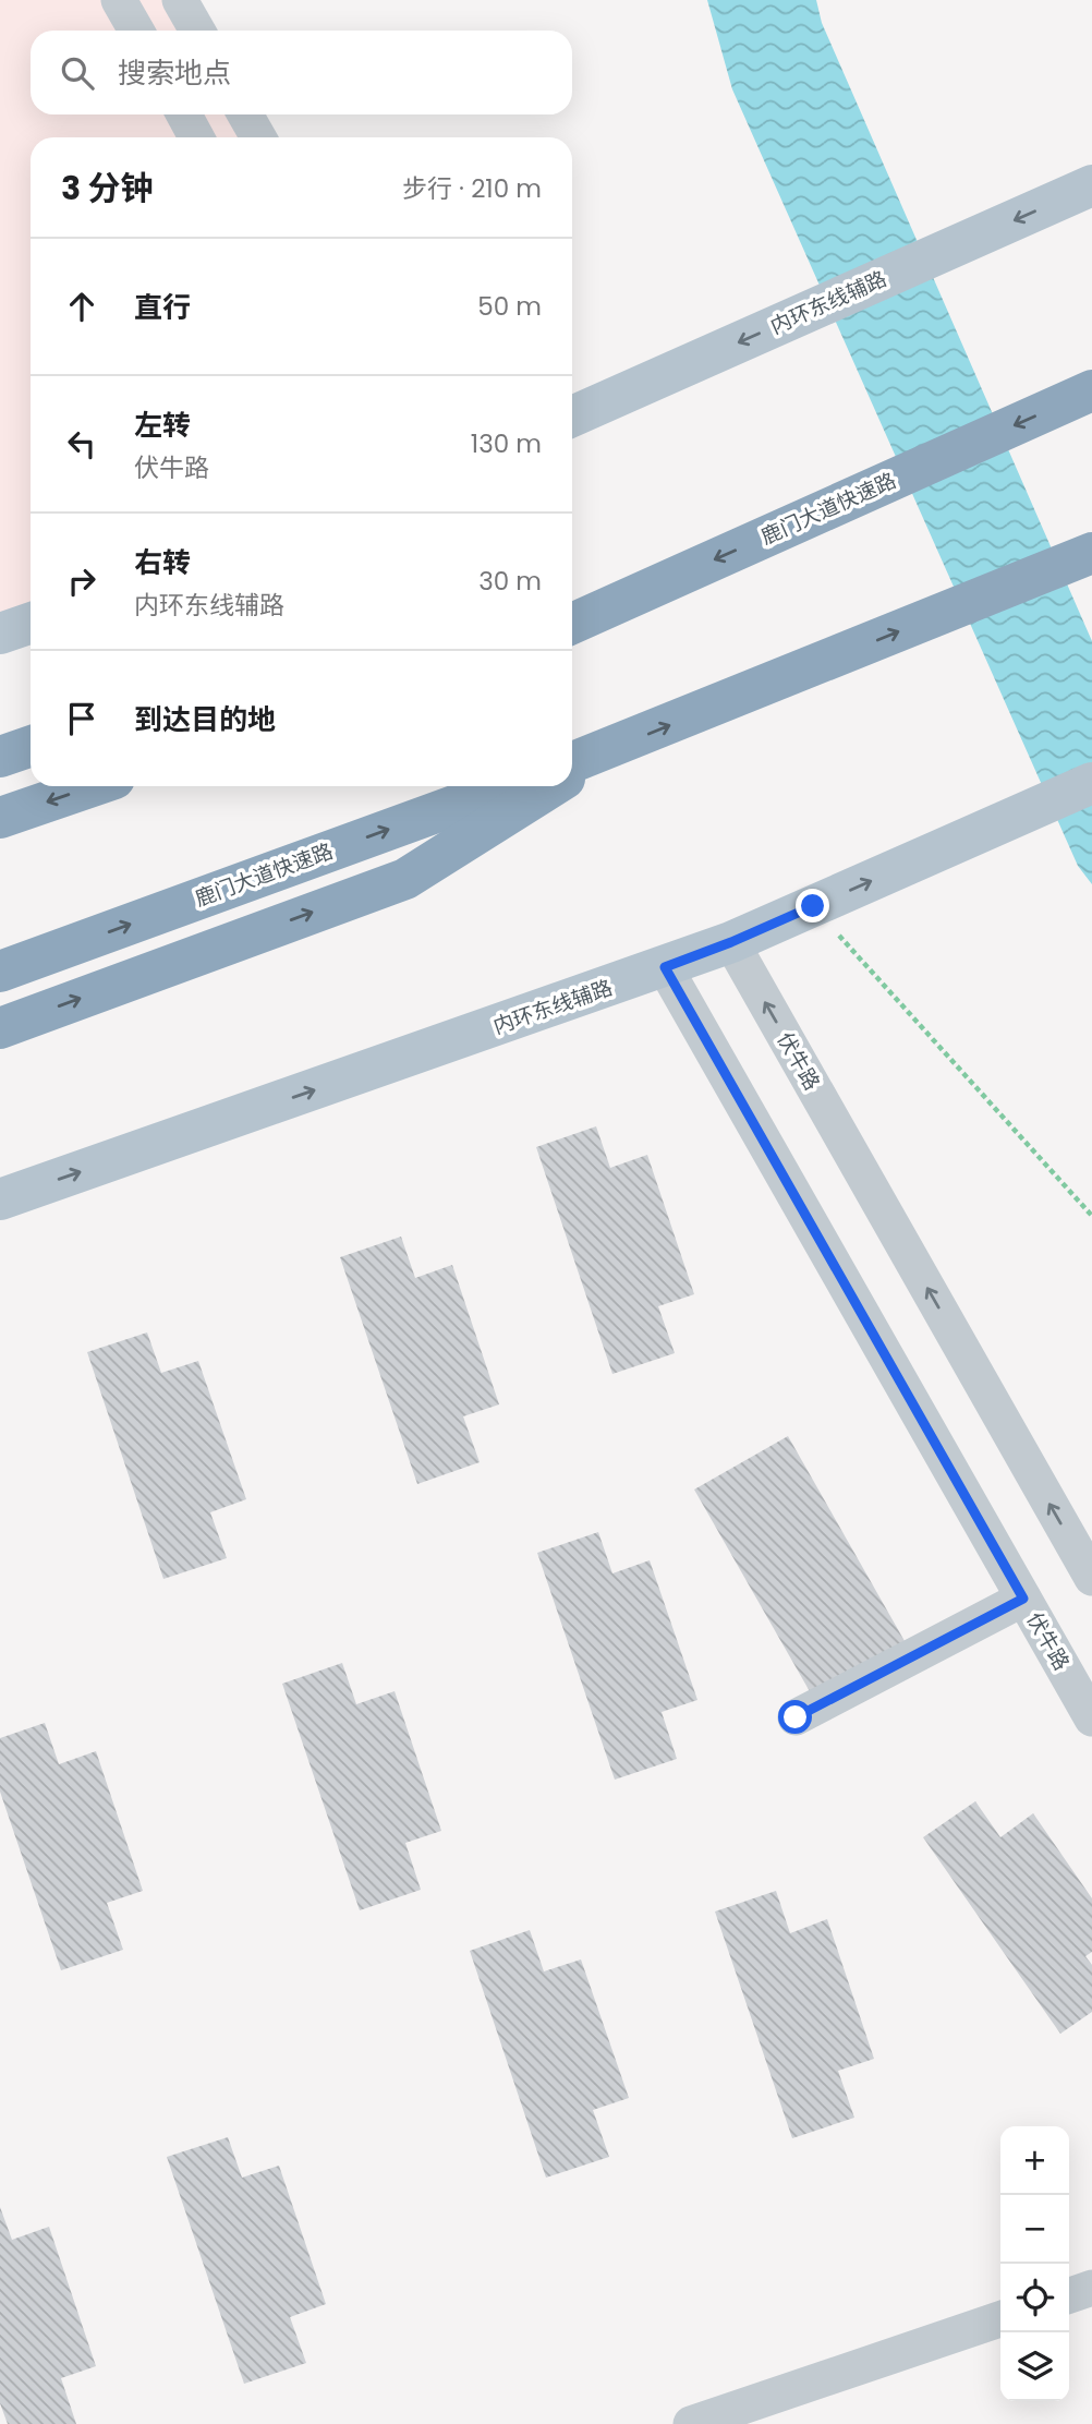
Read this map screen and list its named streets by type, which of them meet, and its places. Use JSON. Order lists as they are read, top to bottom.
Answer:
{
  "streets": {
    "highway": ["鹿门大道快速路"],
    "main road": ["内环东线辅路"],
    "street": ["伏牛路"]
  },
  "crossings": [
    ["内环东线辅路", "伏牛路"]
  ],
  "page": {
    "search": "搜索地点",
    "heading": ["3 分钟", "步行 · 210 m"],
    "list": [
      ["直行", "50 m"],
      ["左转", "伏牛路", "130 m"],
      ["右转", "内环东线辅路", "30 m"],
      "到达目的地"
    ],
    "map_buttons": ["+", "−"]
  }
}
